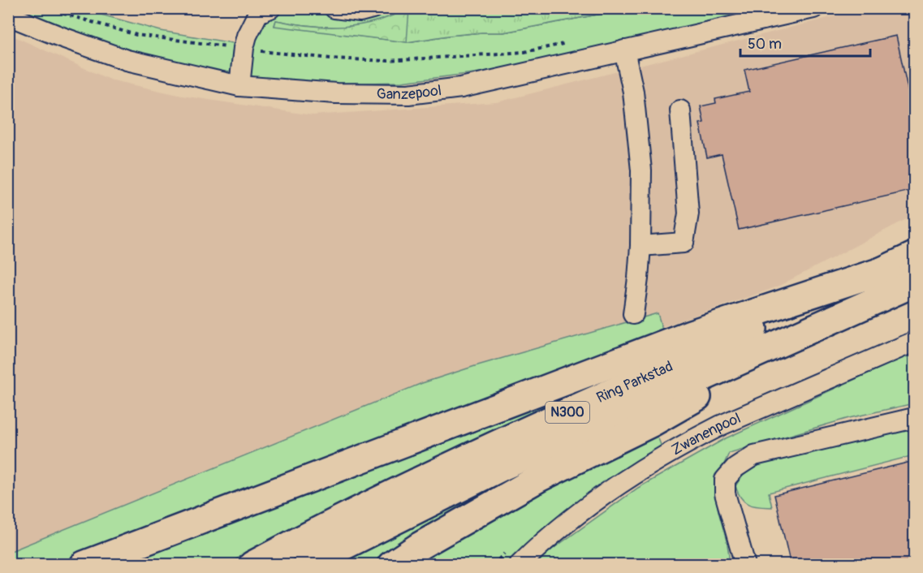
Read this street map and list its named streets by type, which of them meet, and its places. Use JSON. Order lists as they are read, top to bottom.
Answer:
{
  "streets": {
    "highway": ["Ring Parkstad", "N300"],
    "street": ["Ganzepool", "Zwanenpool"]
  },
  "crossings": [
    ["Ring Parkstad", "N300"]
  ],
  "scale_bar": "50 m"
}
